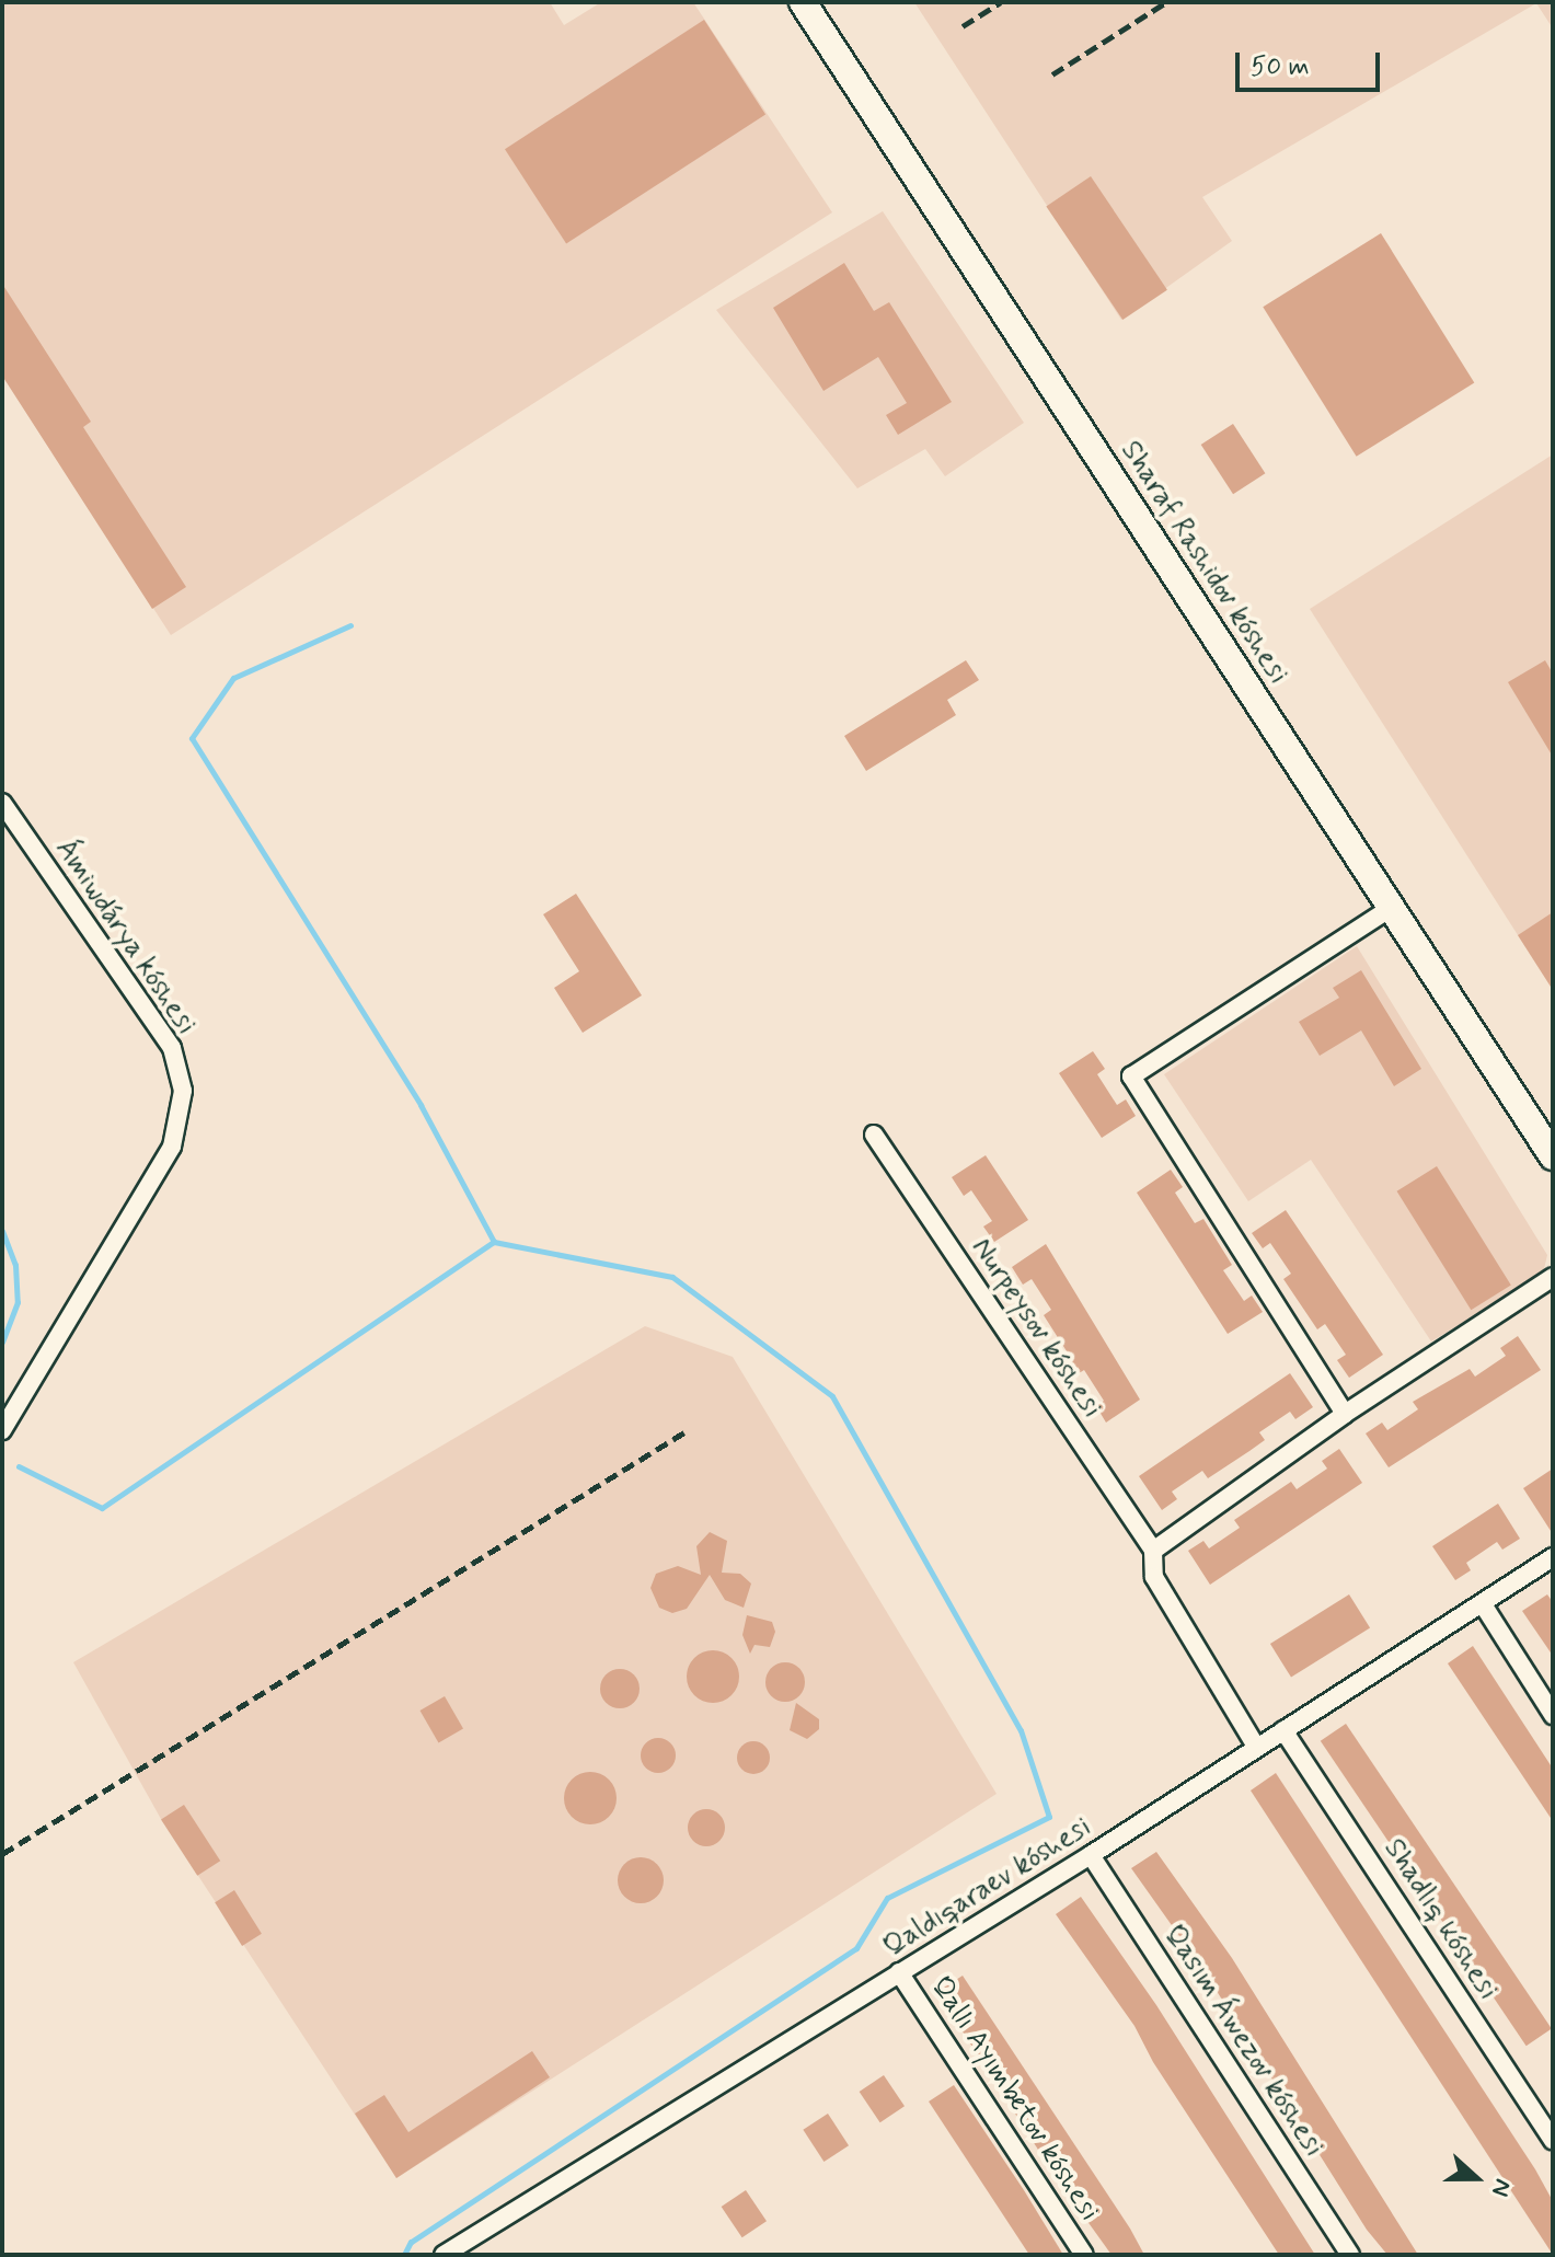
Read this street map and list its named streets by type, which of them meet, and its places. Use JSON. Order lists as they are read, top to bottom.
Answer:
{
  "streets": {
    "street": [
      "Sharaf Rashidov kóshesi",
      "Ámiwdárya kóshesi",
      "Nurpeysov kóshesi",
      "Qaldıqaraev kóshesi",
      "Shadlıq kóshesi",
      "Qasım Áwezov kóshesi",
      "Qallı Ayımbetov kóshesi"
    ]
  },
  "crossings": [
    ["Nurpeysov kóshesi", "Qaldıqaraev kóshesi"],
    ["Qaldıqaraev kóshesi", "Shadlıq kóshesi"],
    ["Qaldıqaraev kóshesi", "Qasım Áwezov kóshesi"],
    ["Qaldıqaraev kóshesi", "Qallı Ayımbetov kóshesi"]
  ],
  "scale_bar": "50 m",
  "north": "right"
}
